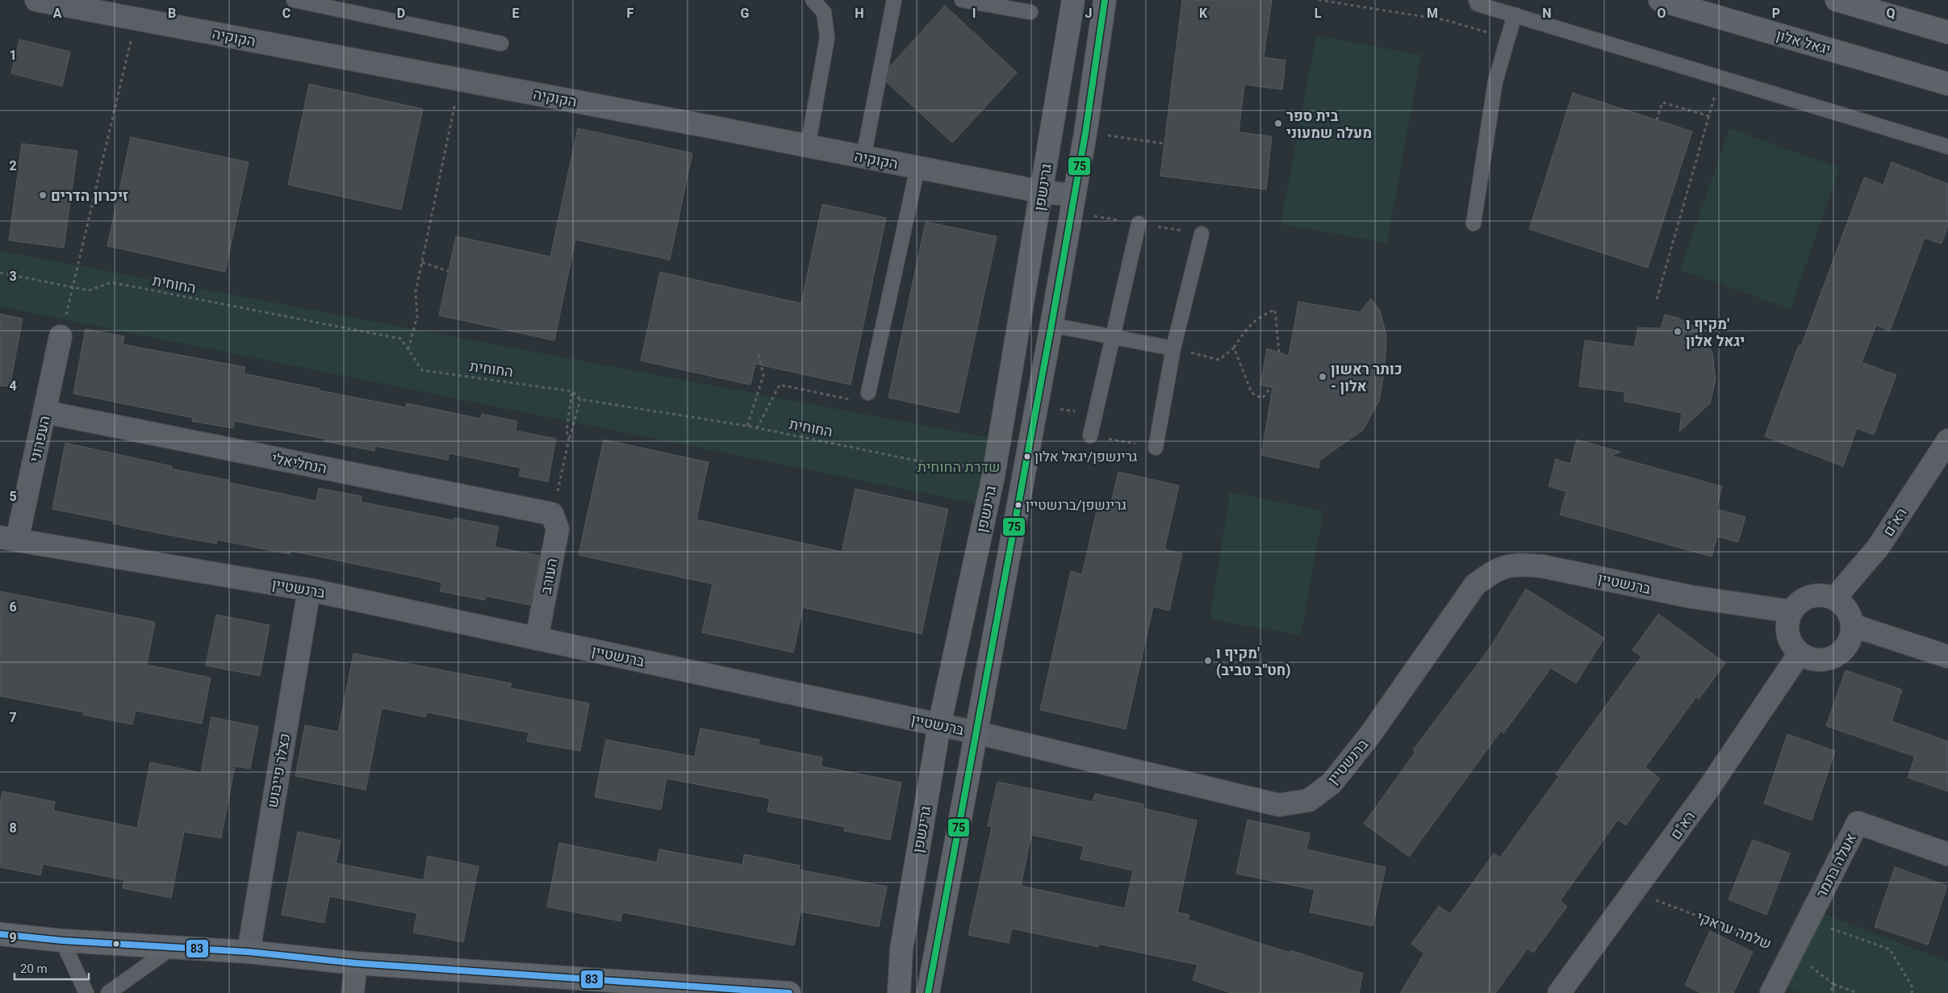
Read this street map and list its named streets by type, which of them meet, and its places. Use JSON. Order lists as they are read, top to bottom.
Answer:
{
  "streets": {
    "street": [
      "הקוקיה",
      "יגאל אלון",
      "גרינשפן",
      "העפרוני",
      "הנחליאלי",
      "רא\"ם",
      "העורב",
      "ברנשטיין",
      "כצלר פייבוש",
      "אעלה בתמר",
      "שלמה עראקי"
    ],
    "path": ["החוחית"]
  },
  "crossings": [
    ["הקוקיה", "גרינשפן"],
    ["גרינשפן", "החוחית"],
    ["גרינשפן", "ברנשטיין"],
    ["העפרוני", "הנחליאלי"],
    ["העפרוני", "ברנשטיין"],
    ["הנחליאלי", "העורב"],
    ["רא\"ם", "ברנשטיין"],
    ["רא\"ם", "שלמה עראקי"],
    ["העורב", "ברנשטיין"],
    ["ברנשטיין", "כצלר פייבוש"],
    ["אעלה בתמר", "שלמה עראקי"]
  ],
  "parks": ["שדרת החוחית"],
  "places": [
    "בית ספר מעלה שמעוני",
    "זיכרון הדרים",
    "מקיף ו' יגאל אלון",
    "כותר ראשון - אלון",
    "גרינשפן/יגאל אלון",
    "גרינשפן/ברנשטיין",
    "מקיף ו' (חט\"ב טביב)"
  ],
  "lines": ["transit line 75", "transit line 83"],
  "scale_bar": "20 m",
  "grid": {
    "columns": [
      "A",
      "B",
      "C",
      "D",
      "E",
      "F",
      "G",
      "H",
      "I",
      "J",
      "K",
      "L",
      "M",
      "N",
      "O",
      "P",
      "Q"
    ],
    "rows": [
      "1",
      "2",
      "3",
      "4",
      "5",
      "6",
      "7",
      "8",
      "9"
    ]
  }
}
